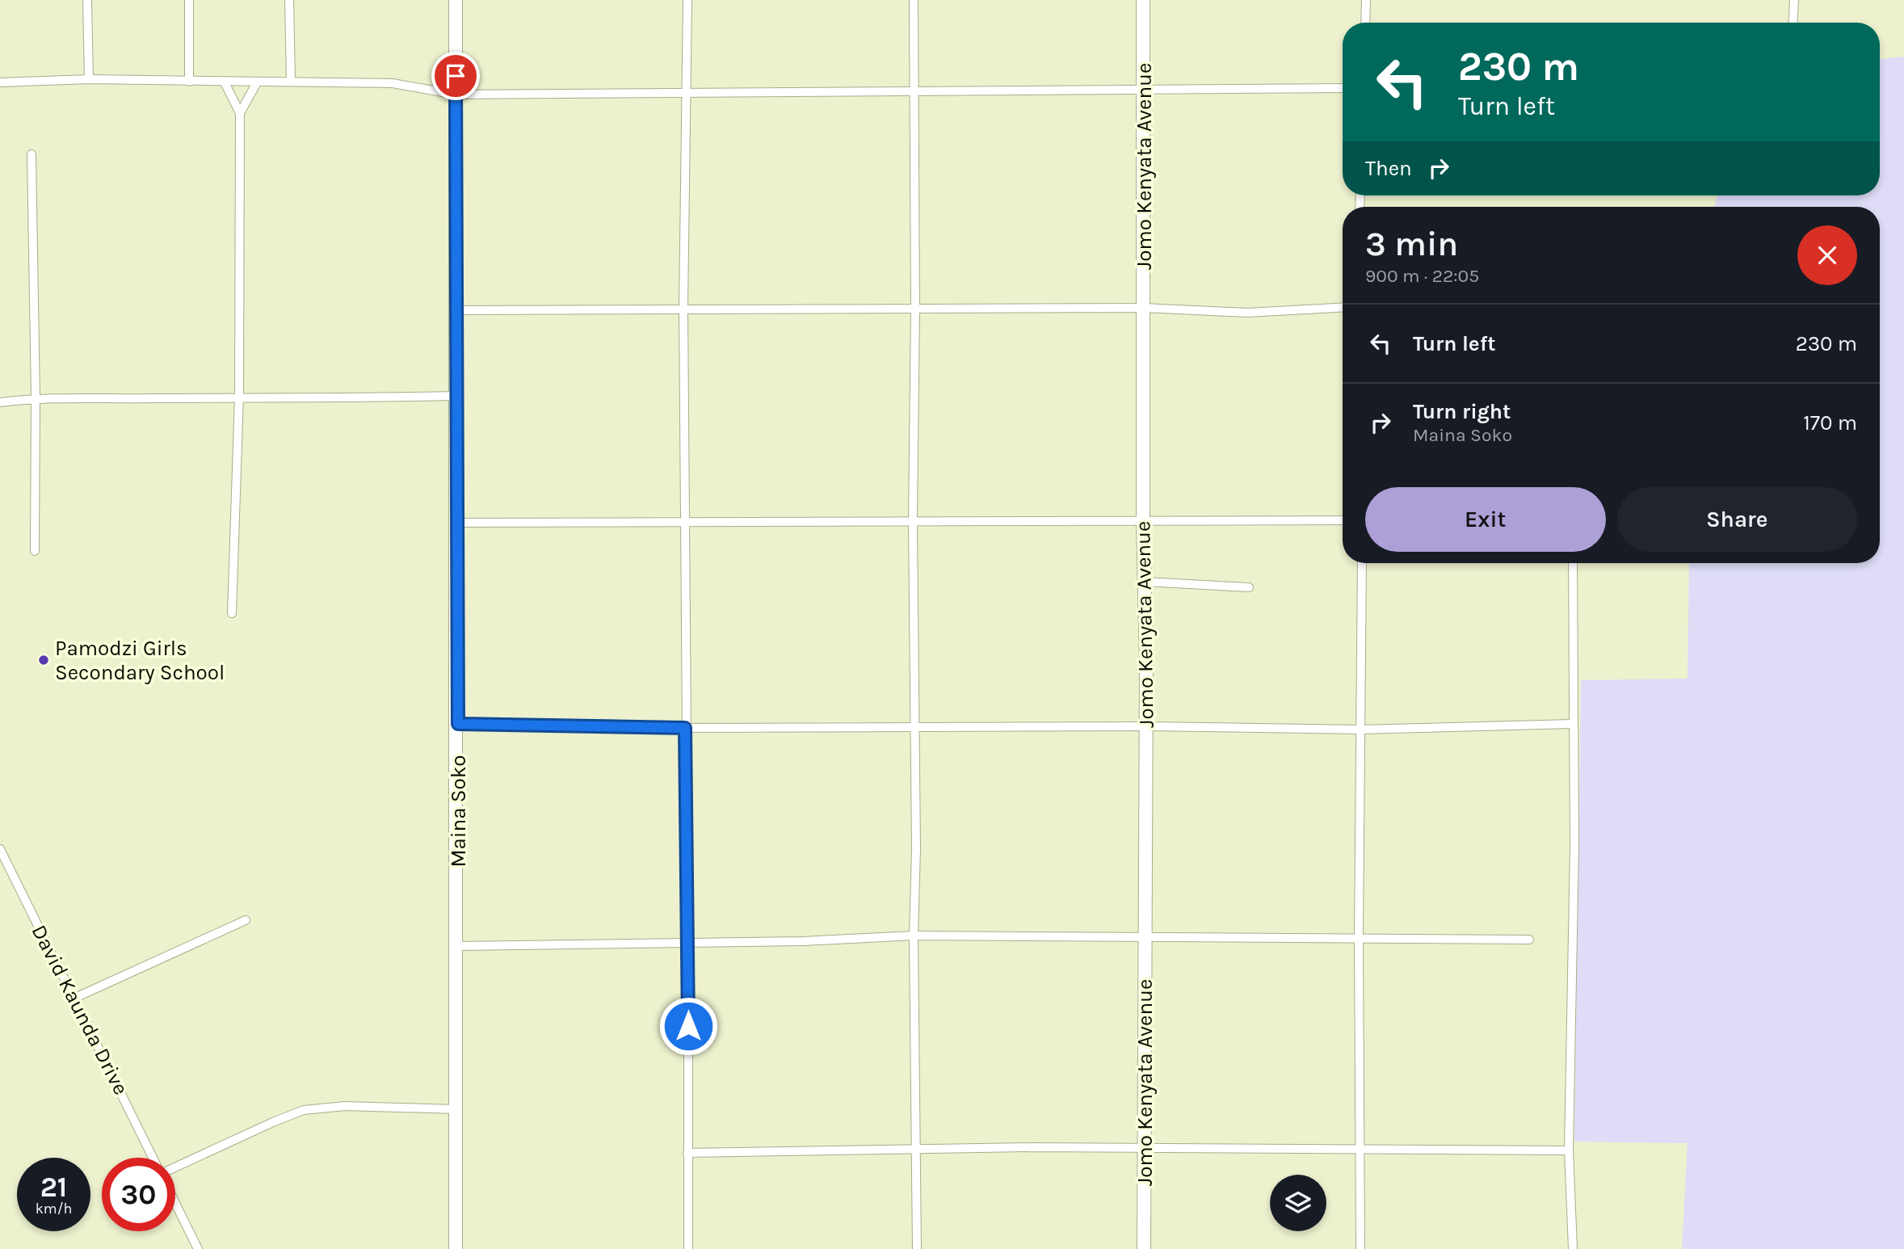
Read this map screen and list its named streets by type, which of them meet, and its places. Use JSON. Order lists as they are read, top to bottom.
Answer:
{
  "streets": {
    "street": ["Jomo Kenyata Avenue", "Maina Soko", "David Kaunda Drive"]
  },
  "places": ["Pamodzi Girls Secondary School"],
  "page": {
    "turn": ["230 m", "Turn left"],
    "then": "Then",
    "heading": ["3 min", "900 m · 22:05"],
    "list": [
      {
        "name": "Turn left",
        "value": "230 m"
      },
      {
        "name": "Turn right",
        "note": "Maina Soko",
        "value": "170 m"
      }
    ],
    "buttons": ["Exit", "Share"],
    "speed": "21 km/h",
    "limit": "30"
  }
}
